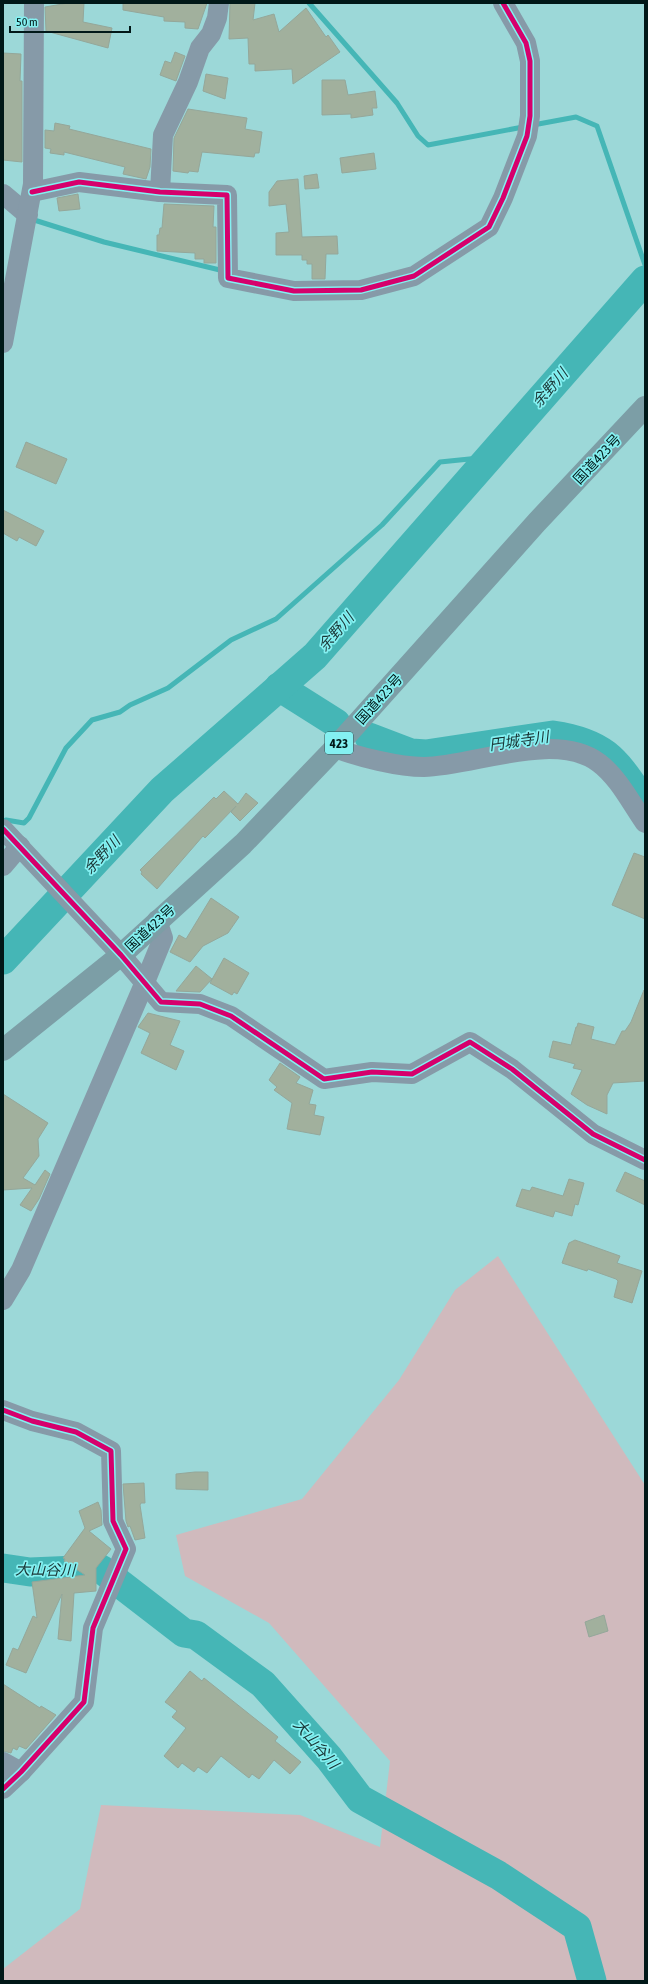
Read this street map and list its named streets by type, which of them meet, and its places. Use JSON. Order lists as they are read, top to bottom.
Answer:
{
  "streets": {
    "highway": ["国道423号", "423"]
  },
  "water": ["余野川", "円城寺川", "大山谷川"],
  "scale_bar": "50 m"
}
